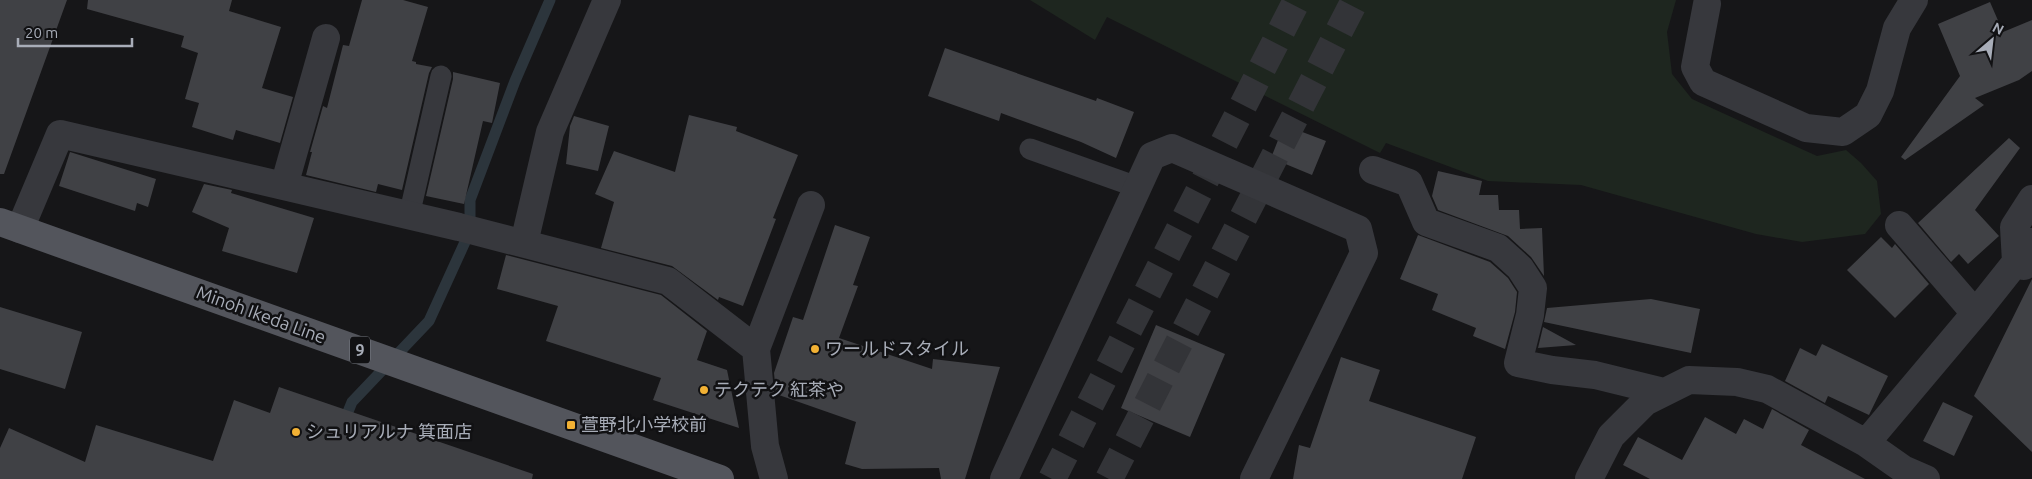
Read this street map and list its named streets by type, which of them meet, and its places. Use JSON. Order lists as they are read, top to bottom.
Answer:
{
  "streets": {
    "main road": ["Minoh Ikeda Line", "9"]
  },
  "places": {
    "other": ["ワールドスタイル", "テクテク 紅茶や", "シュリアルナ 箕面店"],
    "transit": ["萱野北小学校前"]
  },
  "scale_bar": "20 m",
  "north": "top right"
}
